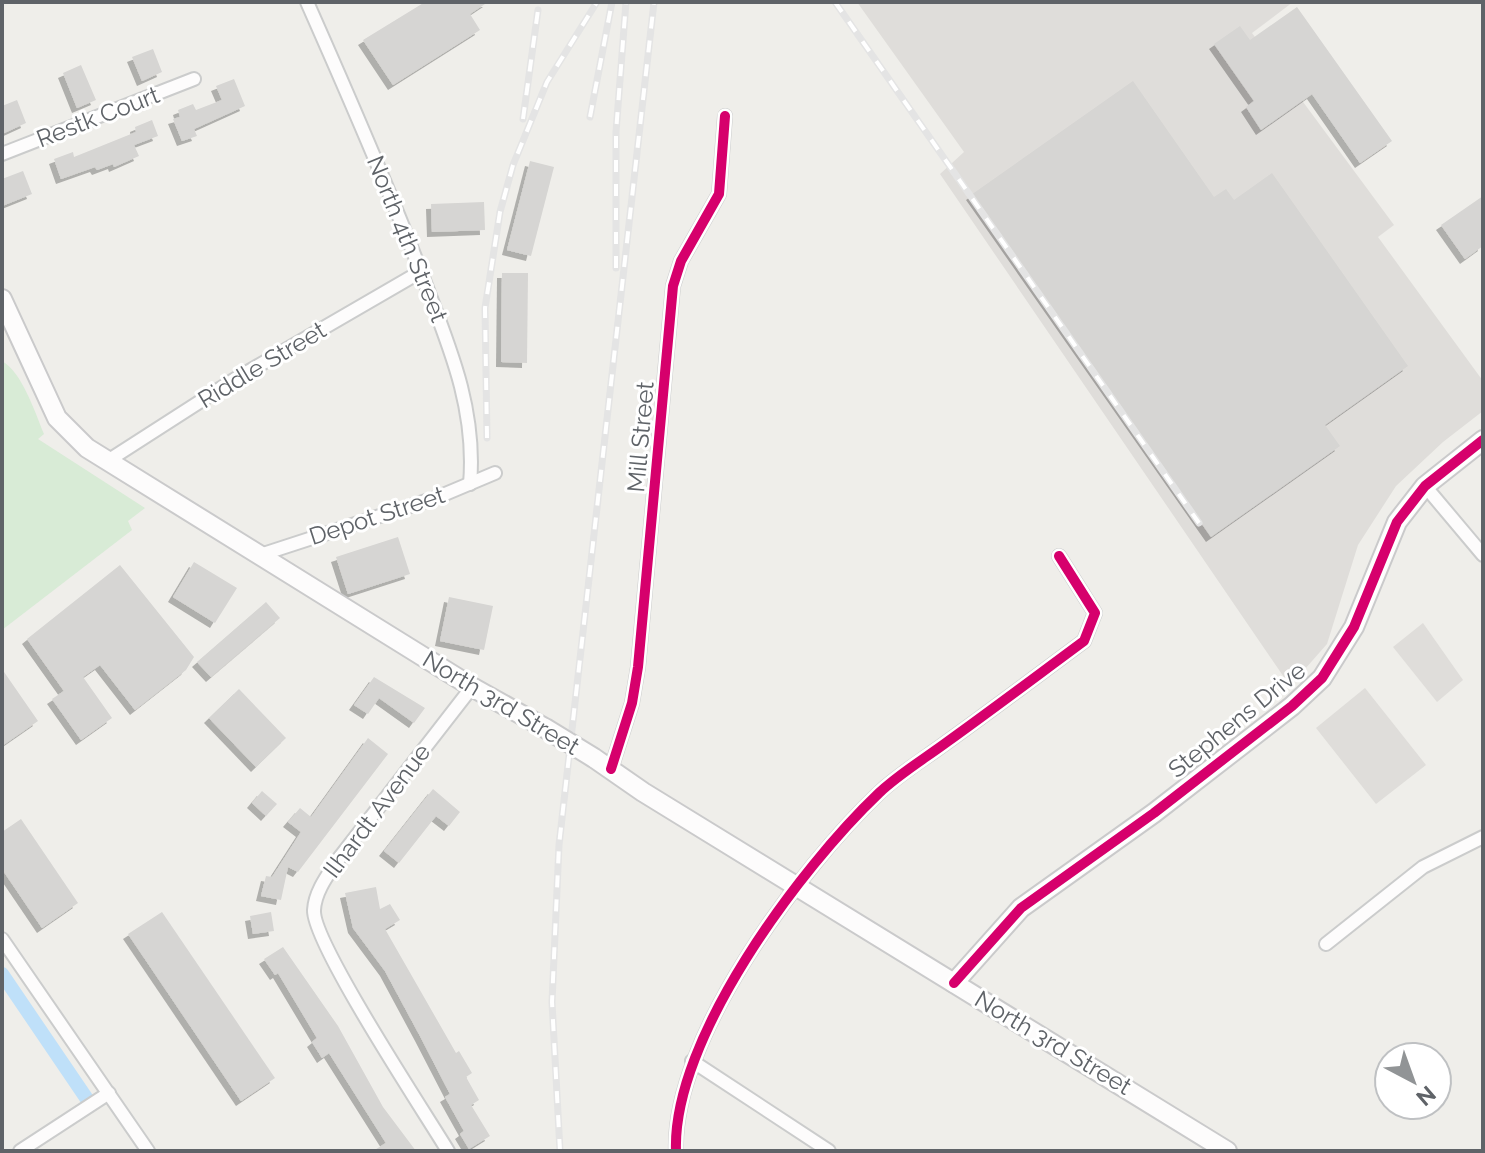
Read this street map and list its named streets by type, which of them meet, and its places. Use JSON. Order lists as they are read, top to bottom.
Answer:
{
  "streets": {
    "main road": ["North 3rd Street", "Stephens Drive"],
    "street": [
      "Restk Court",
      "North 4th Street",
      "Riddle Street",
      "Mill Street",
      "Depot Street",
      "Ilhardt Avenue"
    ]
  },
  "crossings": [
    ["North 4th Street", "Riddle Street"],
    ["North 4th Street", "Depot Street"],
    ["Riddle Street", "North 3rd Street"],
    ["Mill Street", "North 3rd Street"],
    ["Depot Street", "North 3rd Street"],
    ["North 3rd Street", "Stephens Drive"],
    ["North 3rd Street", "Ilhardt Avenue"]
  ],
  "north": "bottom right"
}
